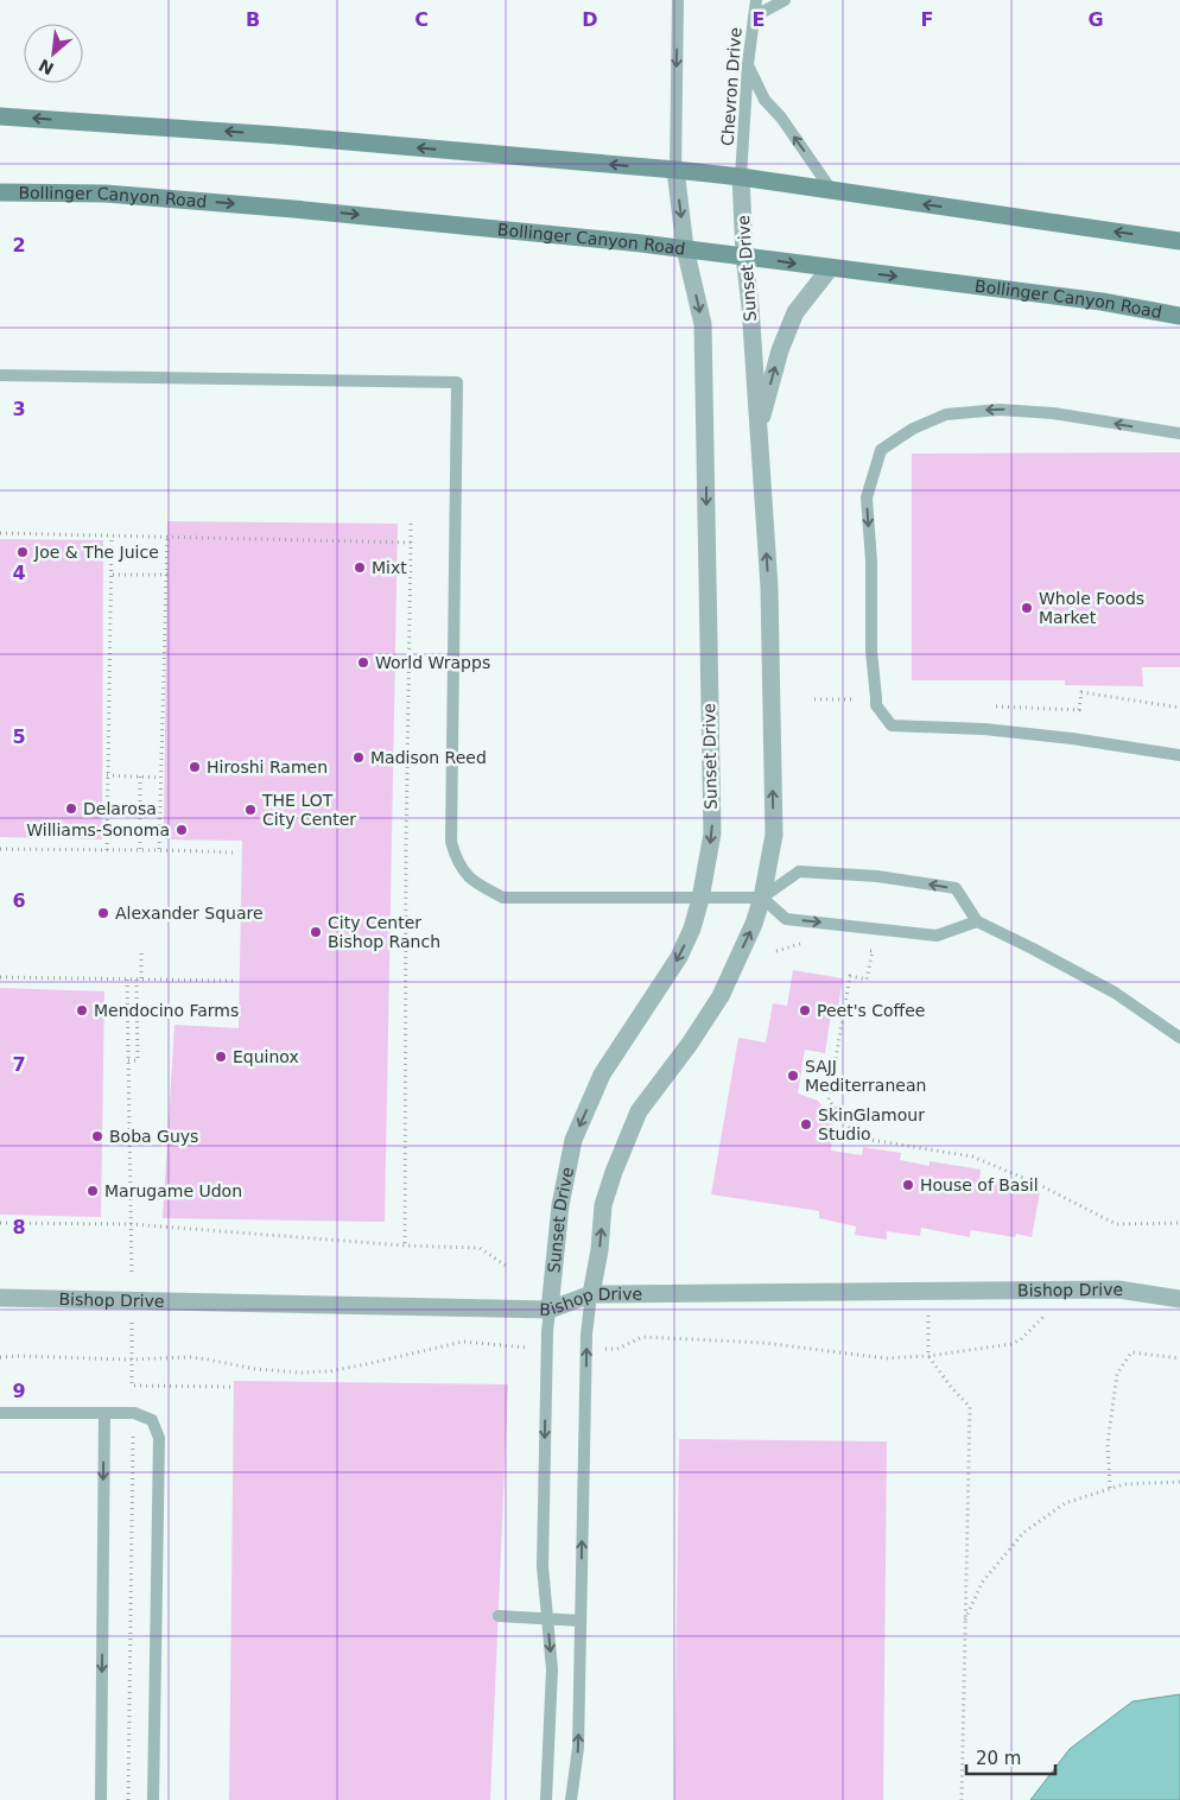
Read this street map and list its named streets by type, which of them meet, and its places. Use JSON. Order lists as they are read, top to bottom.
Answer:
{
  "streets": {
    "main road": ["Bollinger Canyon Road"],
    "street": ["Sunset Drive", "Bishop Drive"],
    "lane": ["Chevron Drive"]
  },
  "crossings": [
    ["Chevron Drive", "Sunset Drive"],
    ["Bollinger Canyon Road", "Sunset Drive"],
    ["Sunset Drive", "Bishop Drive"]
  ],
  "places": [
    "Joe & The Juice",
    "Mixt",
    "Whole Foods Market",
    "World Wrapps",
    "Madison Reed",
    "Hiroshi Ramen",
    "Delarosa",
    "THE LOT City Center",
    "Williams-Sonoma",
    "Alexander Square",
    "City Center Bishop Ranch",
    "Mendocino Farms",
    "Peet's Coffee",
    "Equinox",
    "SAJJ Mediterranean",
    "SkinGlamour Studio",
    "Boba Guys",
    "House of Basil",
    "Marugame Udon"
  ],
  "scale_bar": "20 m",
  "north": "bottom left",
  "grid": {
    "columns": [
      "B",
      "C",
      "D",
      "E",
      "F",
      "G"
    ],
    "rows": [
      "2",
      "3",
      "4",
      "5",
      "6",
      "7",
      "8",
      "9"
    ]
  }
}
